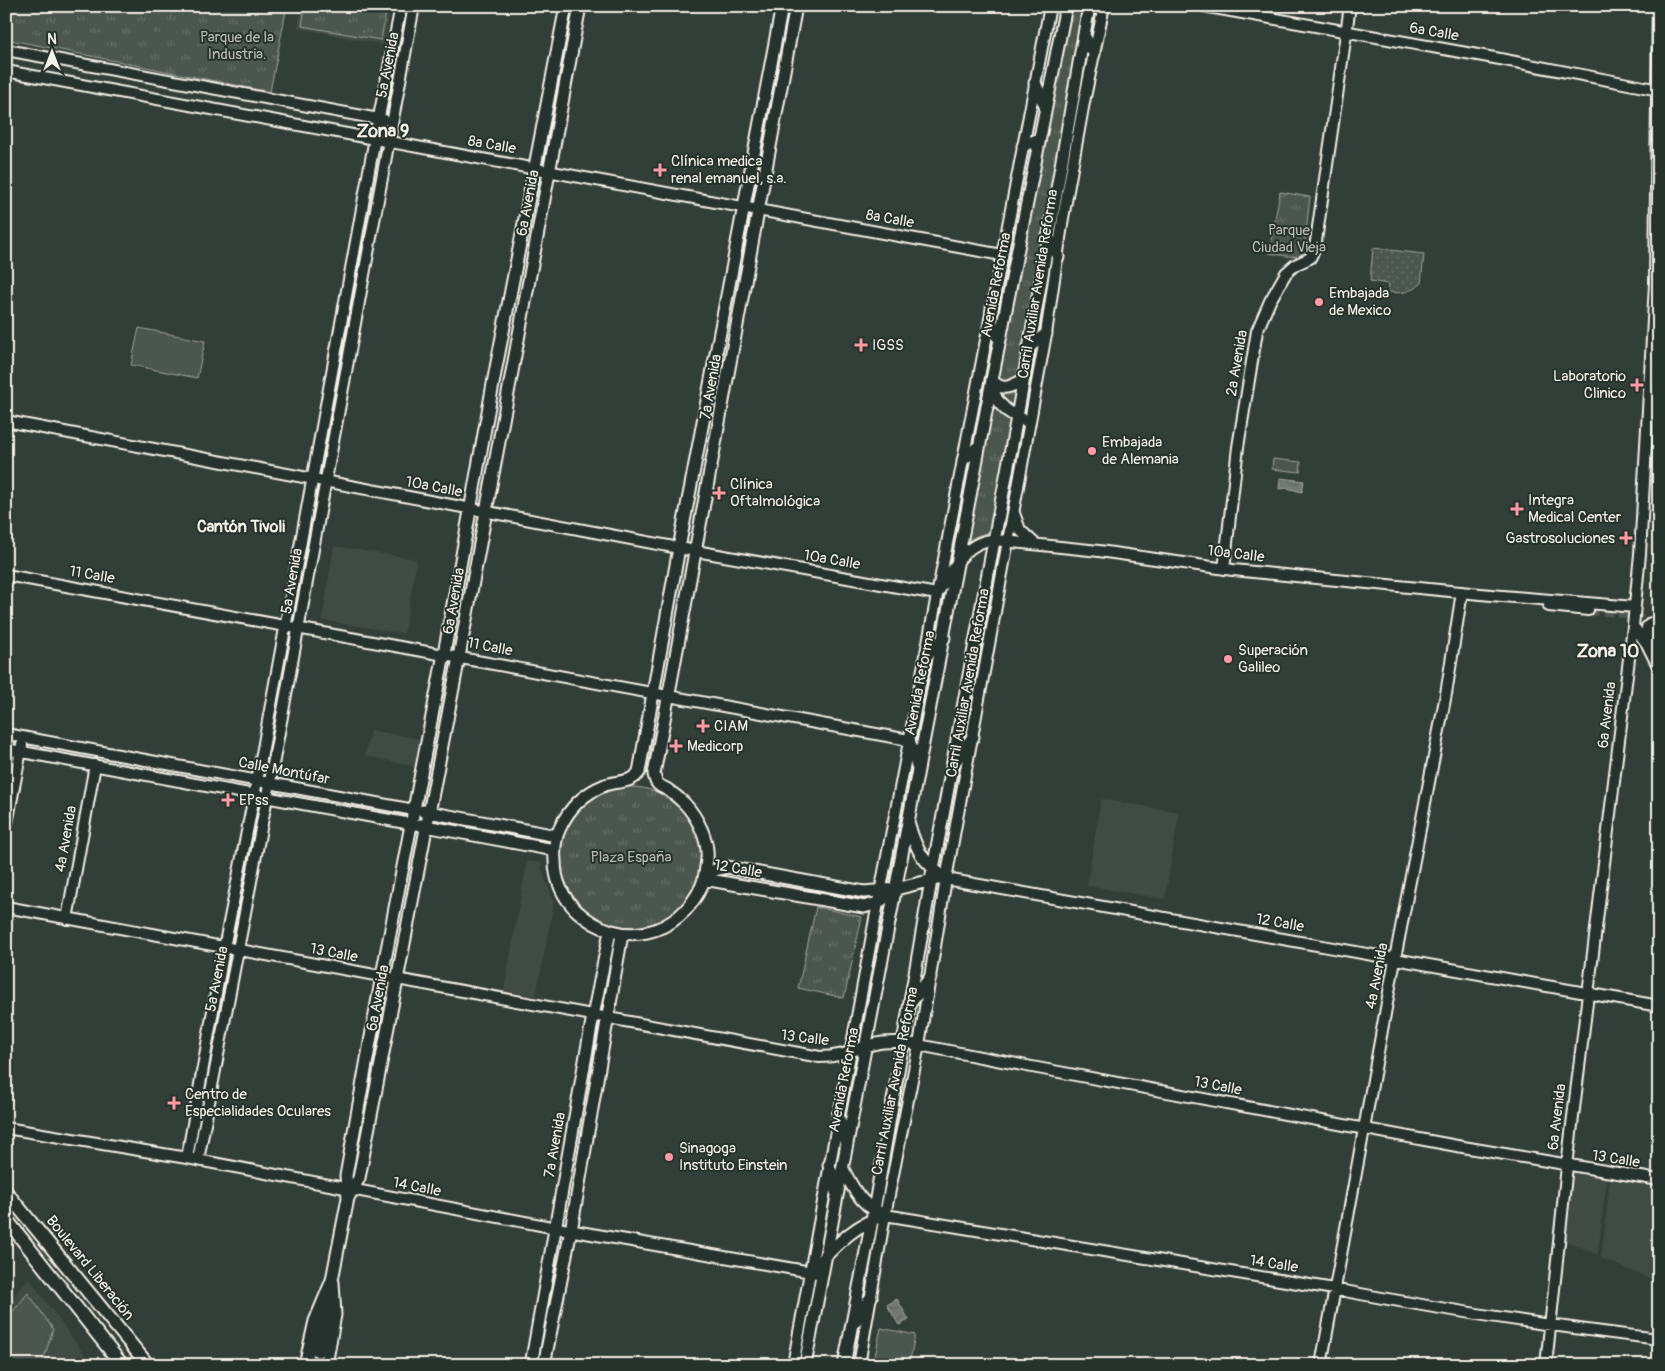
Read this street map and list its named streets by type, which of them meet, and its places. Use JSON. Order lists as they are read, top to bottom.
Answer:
{
  "streets": {
    "highway": ["Boulevard Liberación"],
    "main road": [
      "6a Avenida",
      "Avenida Reforma",
      "7a Avenida",
      "Calle Montúfar",
      "12 Calle"
    ],
    "street": [
      "6a Calle",
      "5a Avenida",
      "8a Calle",
      "Carril Auxiliar Avenida Reforma",
      "2a Avenida",
      "10a Calle",
      "11 Calle",
      "4a Avenida",
      "13 Calle",
      "14 Calle"
    ]
  },
  "crossings": [
    ["6a Calle", "6a Avenida"],
    ["6a Calle", "2a Avenida"],
    ["5a Avenida", "8a Calle"],
    ["5a Avenida", "10a Calle"],
    ["5a Avenida", "11 Calle"],
    ["5a Avenida", "Calle Montúfar"],
    ["5a Avenida", "13 Calle"],
    ["5a Avenida", "14 Calle"],
    ["8a Calle", "6a Avenida"],
    ["8a Calle", "7a Avenida"],
    ["6a Avenida", "10a Calle"],
    ["6a Avenida", "11 Calle"],
    ["6a Avenida", "Calle Montúfar"],
    ["6a Avenida", "12 Calle"],
    ["6a Avenida", "13 Calle"],
    ["6a Avenida", "14 Calle"],
    ["Carril Auxiliar Avenida Reforma", "10a Calle"],
    ["Carril Auxiliar Avenida Reforma", "12 Calle"],
    ["Carril Auxiliar Avenida Reforma", "13 Calle"],
    ["Carril Auxiliar Avenida Reforma", "14 Calle"],
    ["Avenida Reforma", "10a Calle"],
    ["Avenida Reforma", "12 Calle"],
    ["Avenida Reforma", "13 Calle"],
    ["Avenida Reforma", "14 Calle"],
    ["2a Avenida", "10a Calle"],
    ["7a Avenida", "10a Calle"],
    ["7a Avenida", "11 Calle"],
    ["7a Avenida", "Calle Montúfar"],
    ["7a Avenida", "12 Calle"],
    ["7a Avenida", "13 Calle"],
    ["7a Avenida", "14 Calle"],
    ["10a Calle", "4a Avenida"],
    ["Calle Montúfar", "4a Avenida"],
    ["4a Avenida", "12 Calle"],
    ["4a Avenida", "13 Calle"],
    ["4a Avenida", "14 Calle"]
  ],
  "districts": ["Zona 9", "Cantón Tivoli", "Zona 10"],
  "parks": ["Parque de la Industria.", "Parque Ciudad Vieja", "Plaza España"],
  "places": {
    "health": [
      "Clínica medica renal emanuel, s.a.",
      "IGSS",
      "Laboratorio Clinico",
      "Clínica Oftalmológica",
      "Integra Medical Center",
      "Gastrosoluciones",
      "CIAM",
      "Medicorp",
      "EPss",
      "Centro de Especialidades Oculares"
    ],
    "other": [
      "Embajada de Mexico",
      "Embajada de Alemania",
      "Superación Galileo",
      "Sinagoga Instituto Einstein"
    ]
  },
  "north": "top"
}
